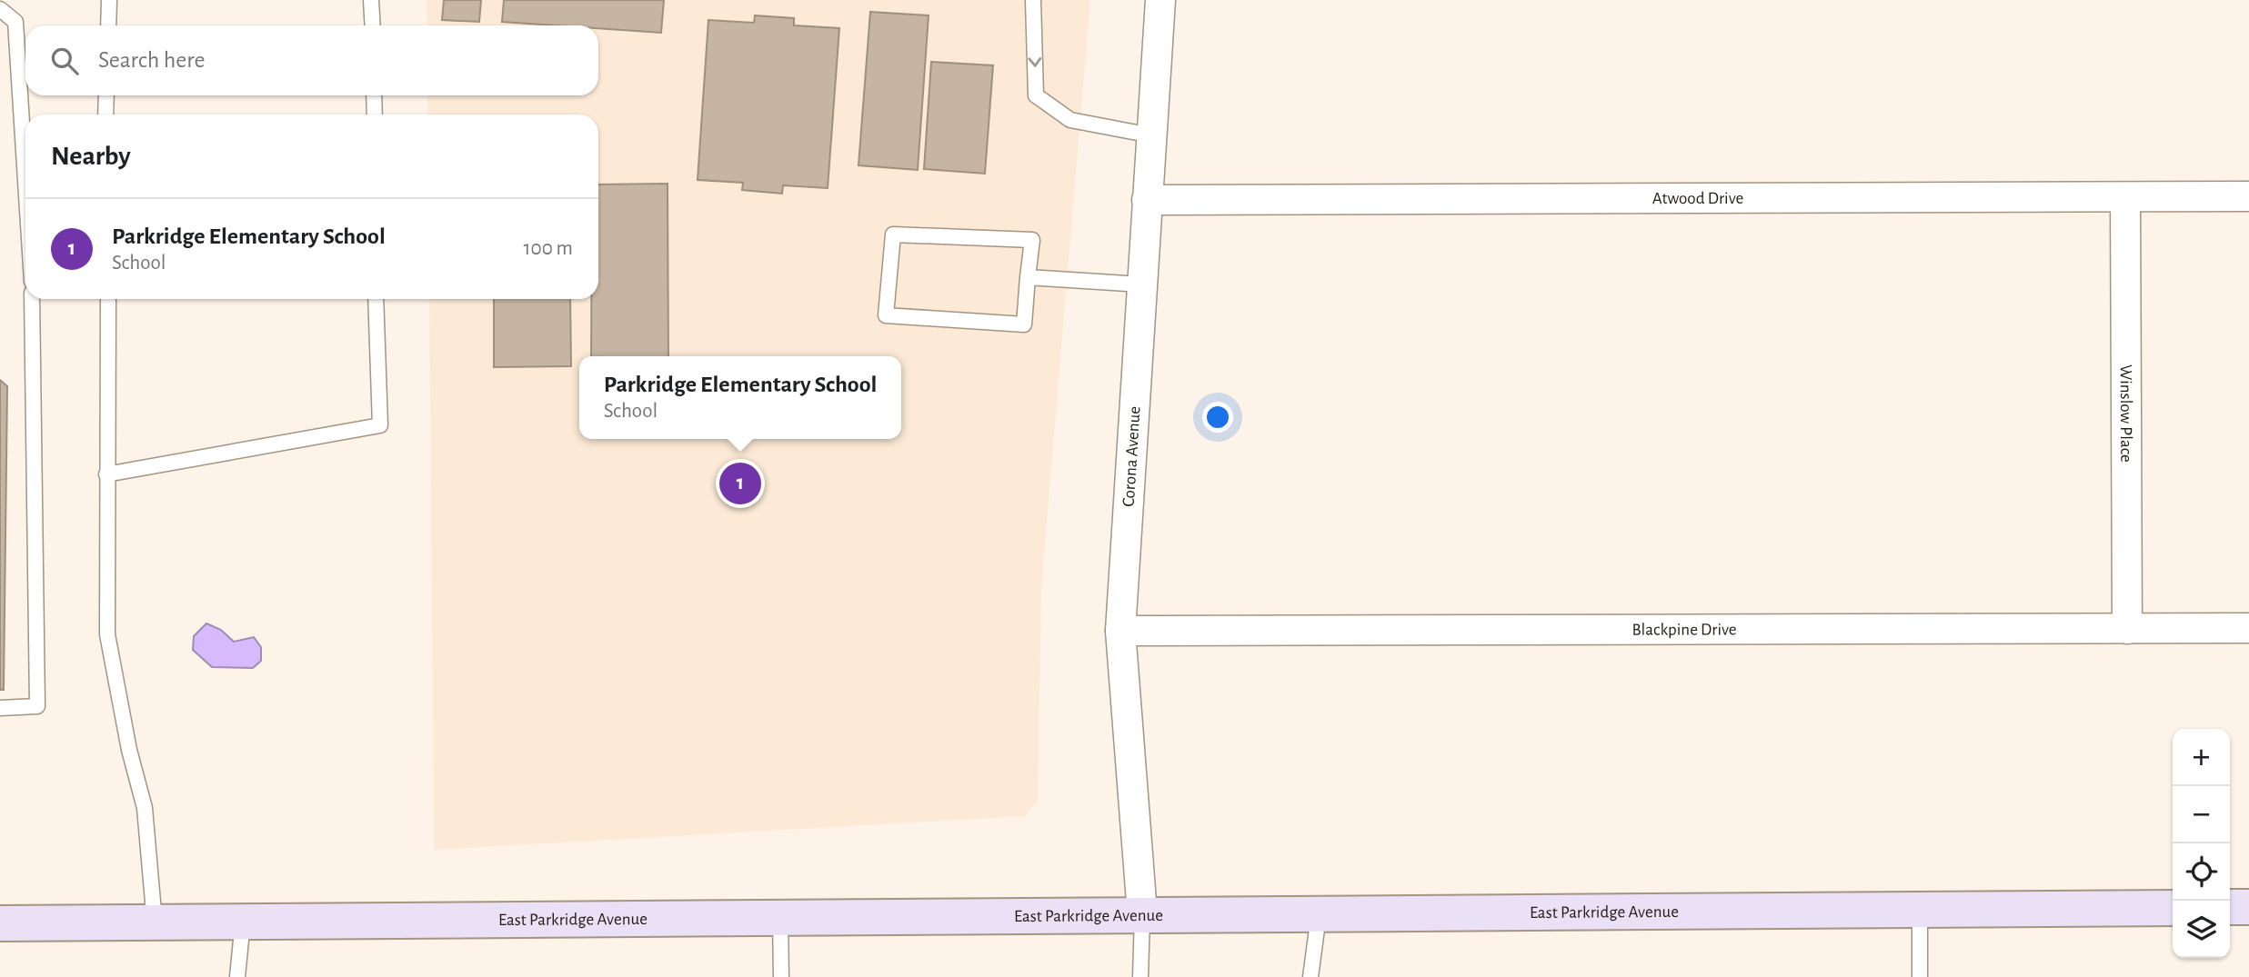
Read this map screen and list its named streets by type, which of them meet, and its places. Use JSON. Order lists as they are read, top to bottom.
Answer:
{
  "streets": {
    "main road": ["East Parkridge Avenue"],
    "street": [
      "Atwood Drive",
      "Winslow Place",
      "Corona Avenue",
      "Blackpine Drive"
    ]
  },
  "crossings": [
    ["Atwood Drive", "Winslow Place"],
    ["Atwood Drive", "Corona Avenue"],
    ["Winslow Place", "Blackpine Drive"],
    ["Corona Avenue", "Blackpine Drive"],
    ["Corona Avenue", "East Parkridge Avenue"]
  ],
  "page": {
    "search": "Search here",
    "heading": "Nearby",
    "list": [
      {
        "mark": "1",
        "name": "Parkridge Elementary School",
        "note": "School",
        "value": "100 m"
      }
    ],
    "popup": ["Parkridge Elementary School", "School"],
    "pins": "1",
    "map_buttons": ["+", "−"]
  }
}
